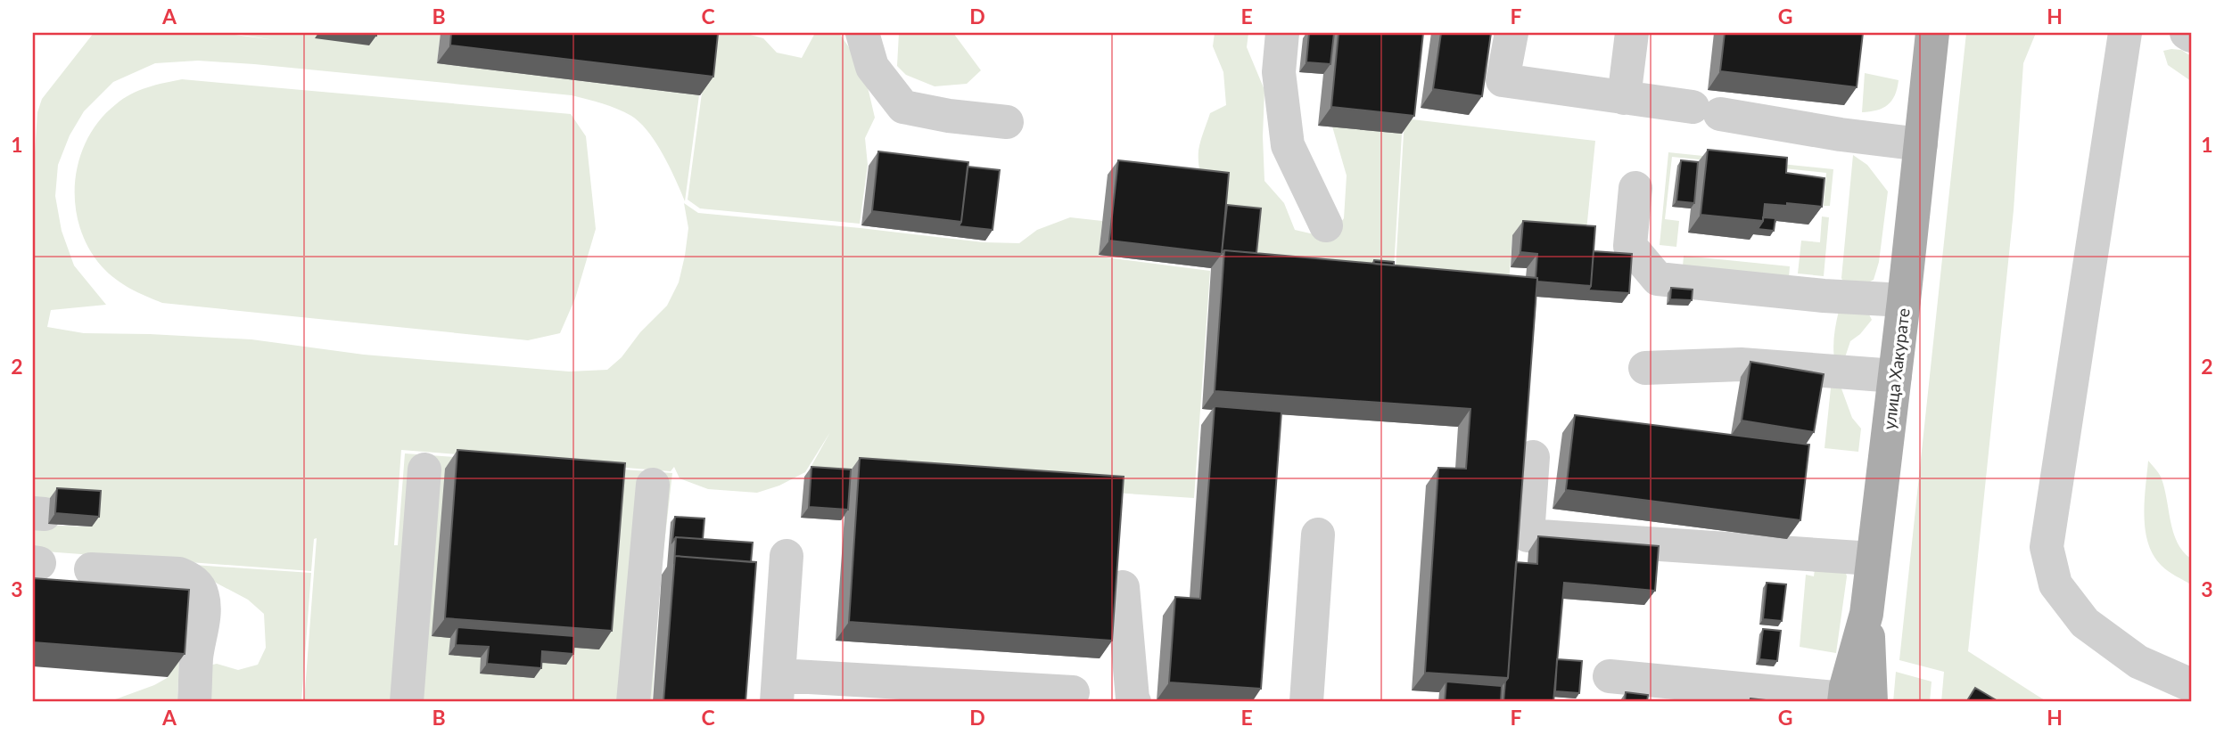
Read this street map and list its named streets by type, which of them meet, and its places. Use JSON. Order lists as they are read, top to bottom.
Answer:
{
  "streets": {
    "main road": ["улица Хакурате"]
  },
  "grid": {
    "columns": [
      "A",
      "B",
      "C",
      "D",
      "E",
      "F",
      "G",
      "H"
    ],
    "rows": ["1", "2", "3"]
  }
}
